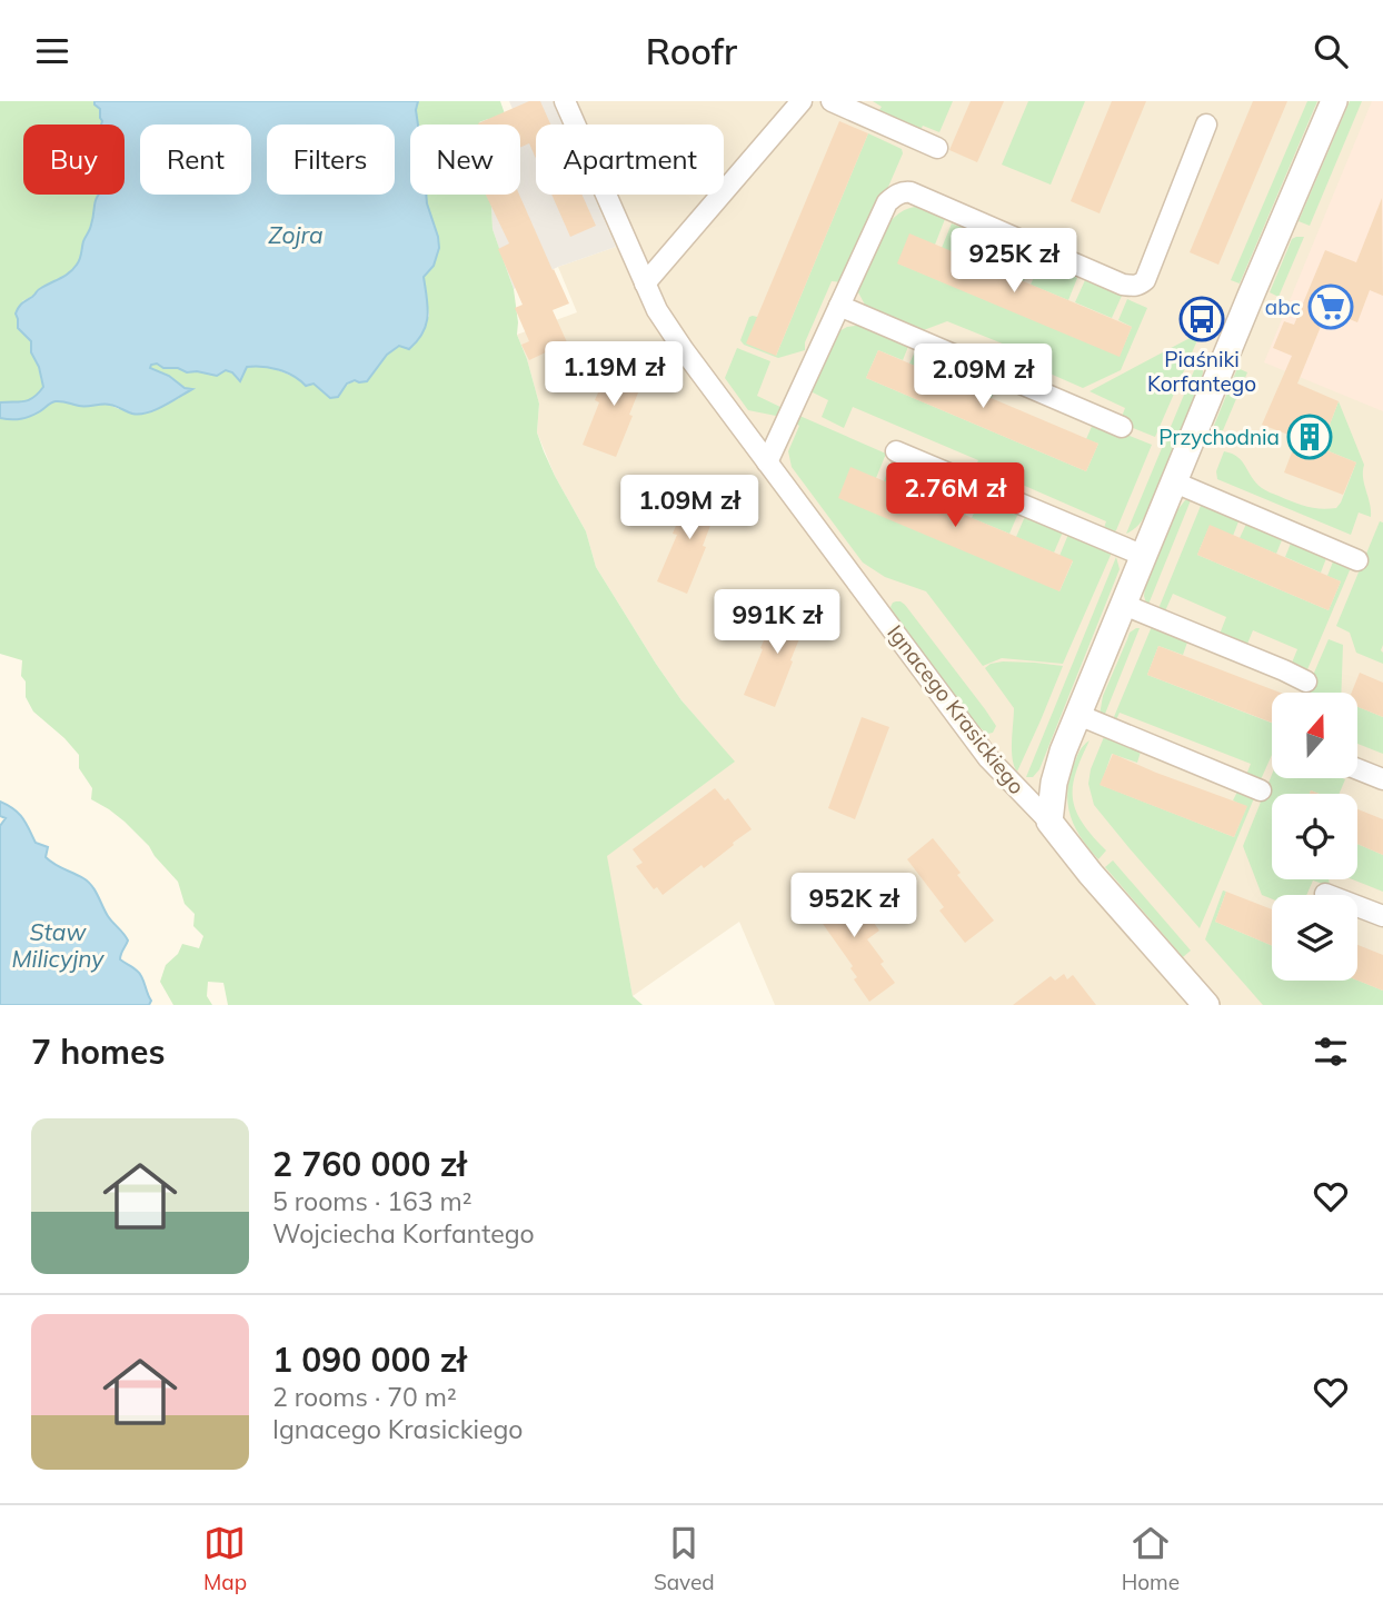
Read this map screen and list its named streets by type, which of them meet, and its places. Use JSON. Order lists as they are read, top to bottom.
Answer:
{
  "streets": {
    "street": ["Ignacego Krasickiego"]
  },
  "water": ["Zojra", "Staw Milicyjny"],
  "places": {
    "supermarket": ["abc"],
    "bus stop": ["Piaśniki Korfantego"],
    "building": ["Przychodnia"]
  },
  "north": "top",
  "page": {
    "header": "Roofr",
    "chip": [
      "Buy",
      "Rent",
      "Filters",
      "New",
      "Apartment"
    ],
    "price": [
      "925K zł",
      "1.19M zł",
      "2.09M zł",
      "2.76M zł",
      "1.09M zł",
      "991K zł",
      "952K zł"
    ],
    "heading": "7 homes",
    "list": [
      {
        "name": "2 760 000 zł",
        "note": "5 rooms · 163 m² · Wojciecha Korfantego"
      },
      {
        "name": "1 090 000 zł",
        "note": "2 rooms · 70 m² · Ignacego Krasickiego"
      }
    ],
    "tabs": ["Map", "Saved", "Home"]
  }
}
